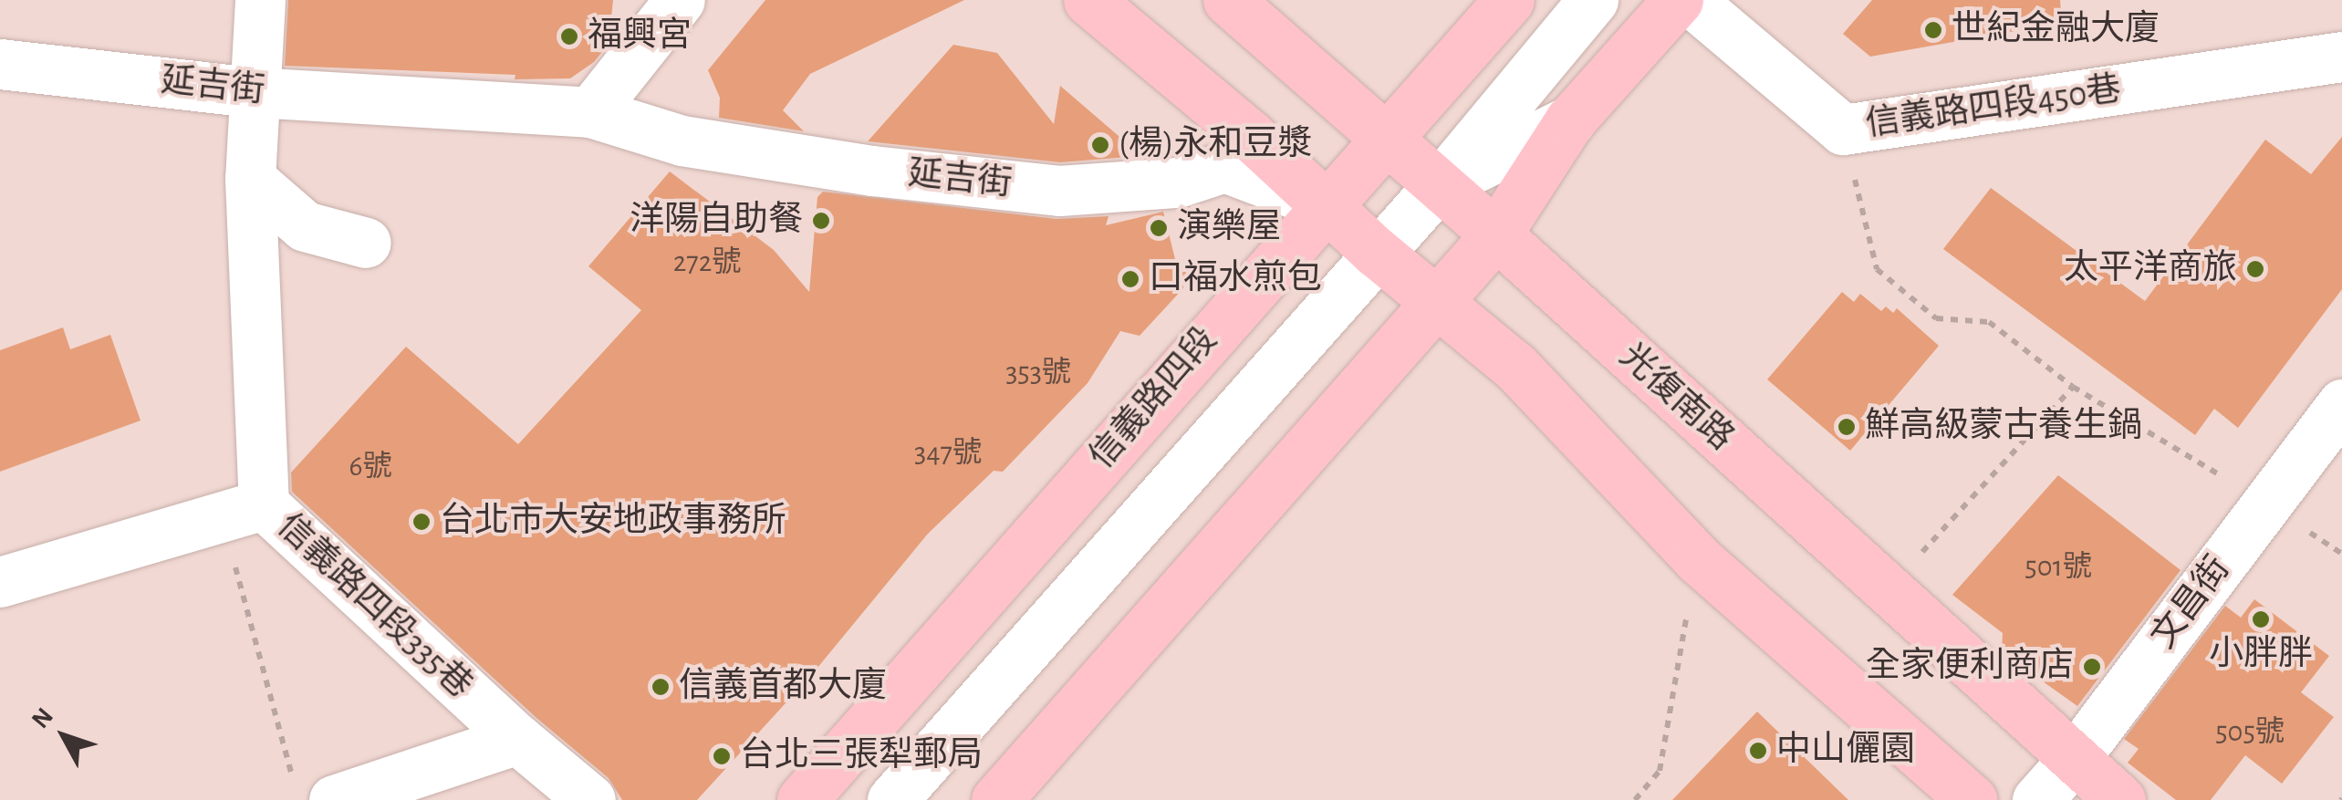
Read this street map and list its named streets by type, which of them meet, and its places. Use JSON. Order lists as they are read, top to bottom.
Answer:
{
  "streets": {
    "main road": ["光復南路", "信義路四段"],
    "street": [
      "延吉街",
      "信義路四段450巷",
      "文昌街",
      "信義路四段335巷"
    ]
  },
  "crossings": [
    ["延吉街", "信義路四段"],
    ["延吉街", "信義路四段335巷"],
    ["光復南路", "信義路四段"],
    ["光復南路", "文昌街"]
  ],
  "places": [
    "世紀金融大廈",
    "福興宮",
    "(楊)永和豆漿",
    "洋陽自助餐",
    "演樂屋",
    "太平洋商旅",
    "口福水煎包",
    "鮮高級蒙古養生鍋",
    "台北市大安地政事務所",
    "小胖胖",
    "全家便利商店",
    "信義首都大廈",
    "中山儷園",
    "台北三張犁郵局"
  ],
  "house_numbers": [
    "272號",
    "353號",
    "347號",
    "6號",
    "501號",
    "505號"
  ],
  "north": "top left"
}
